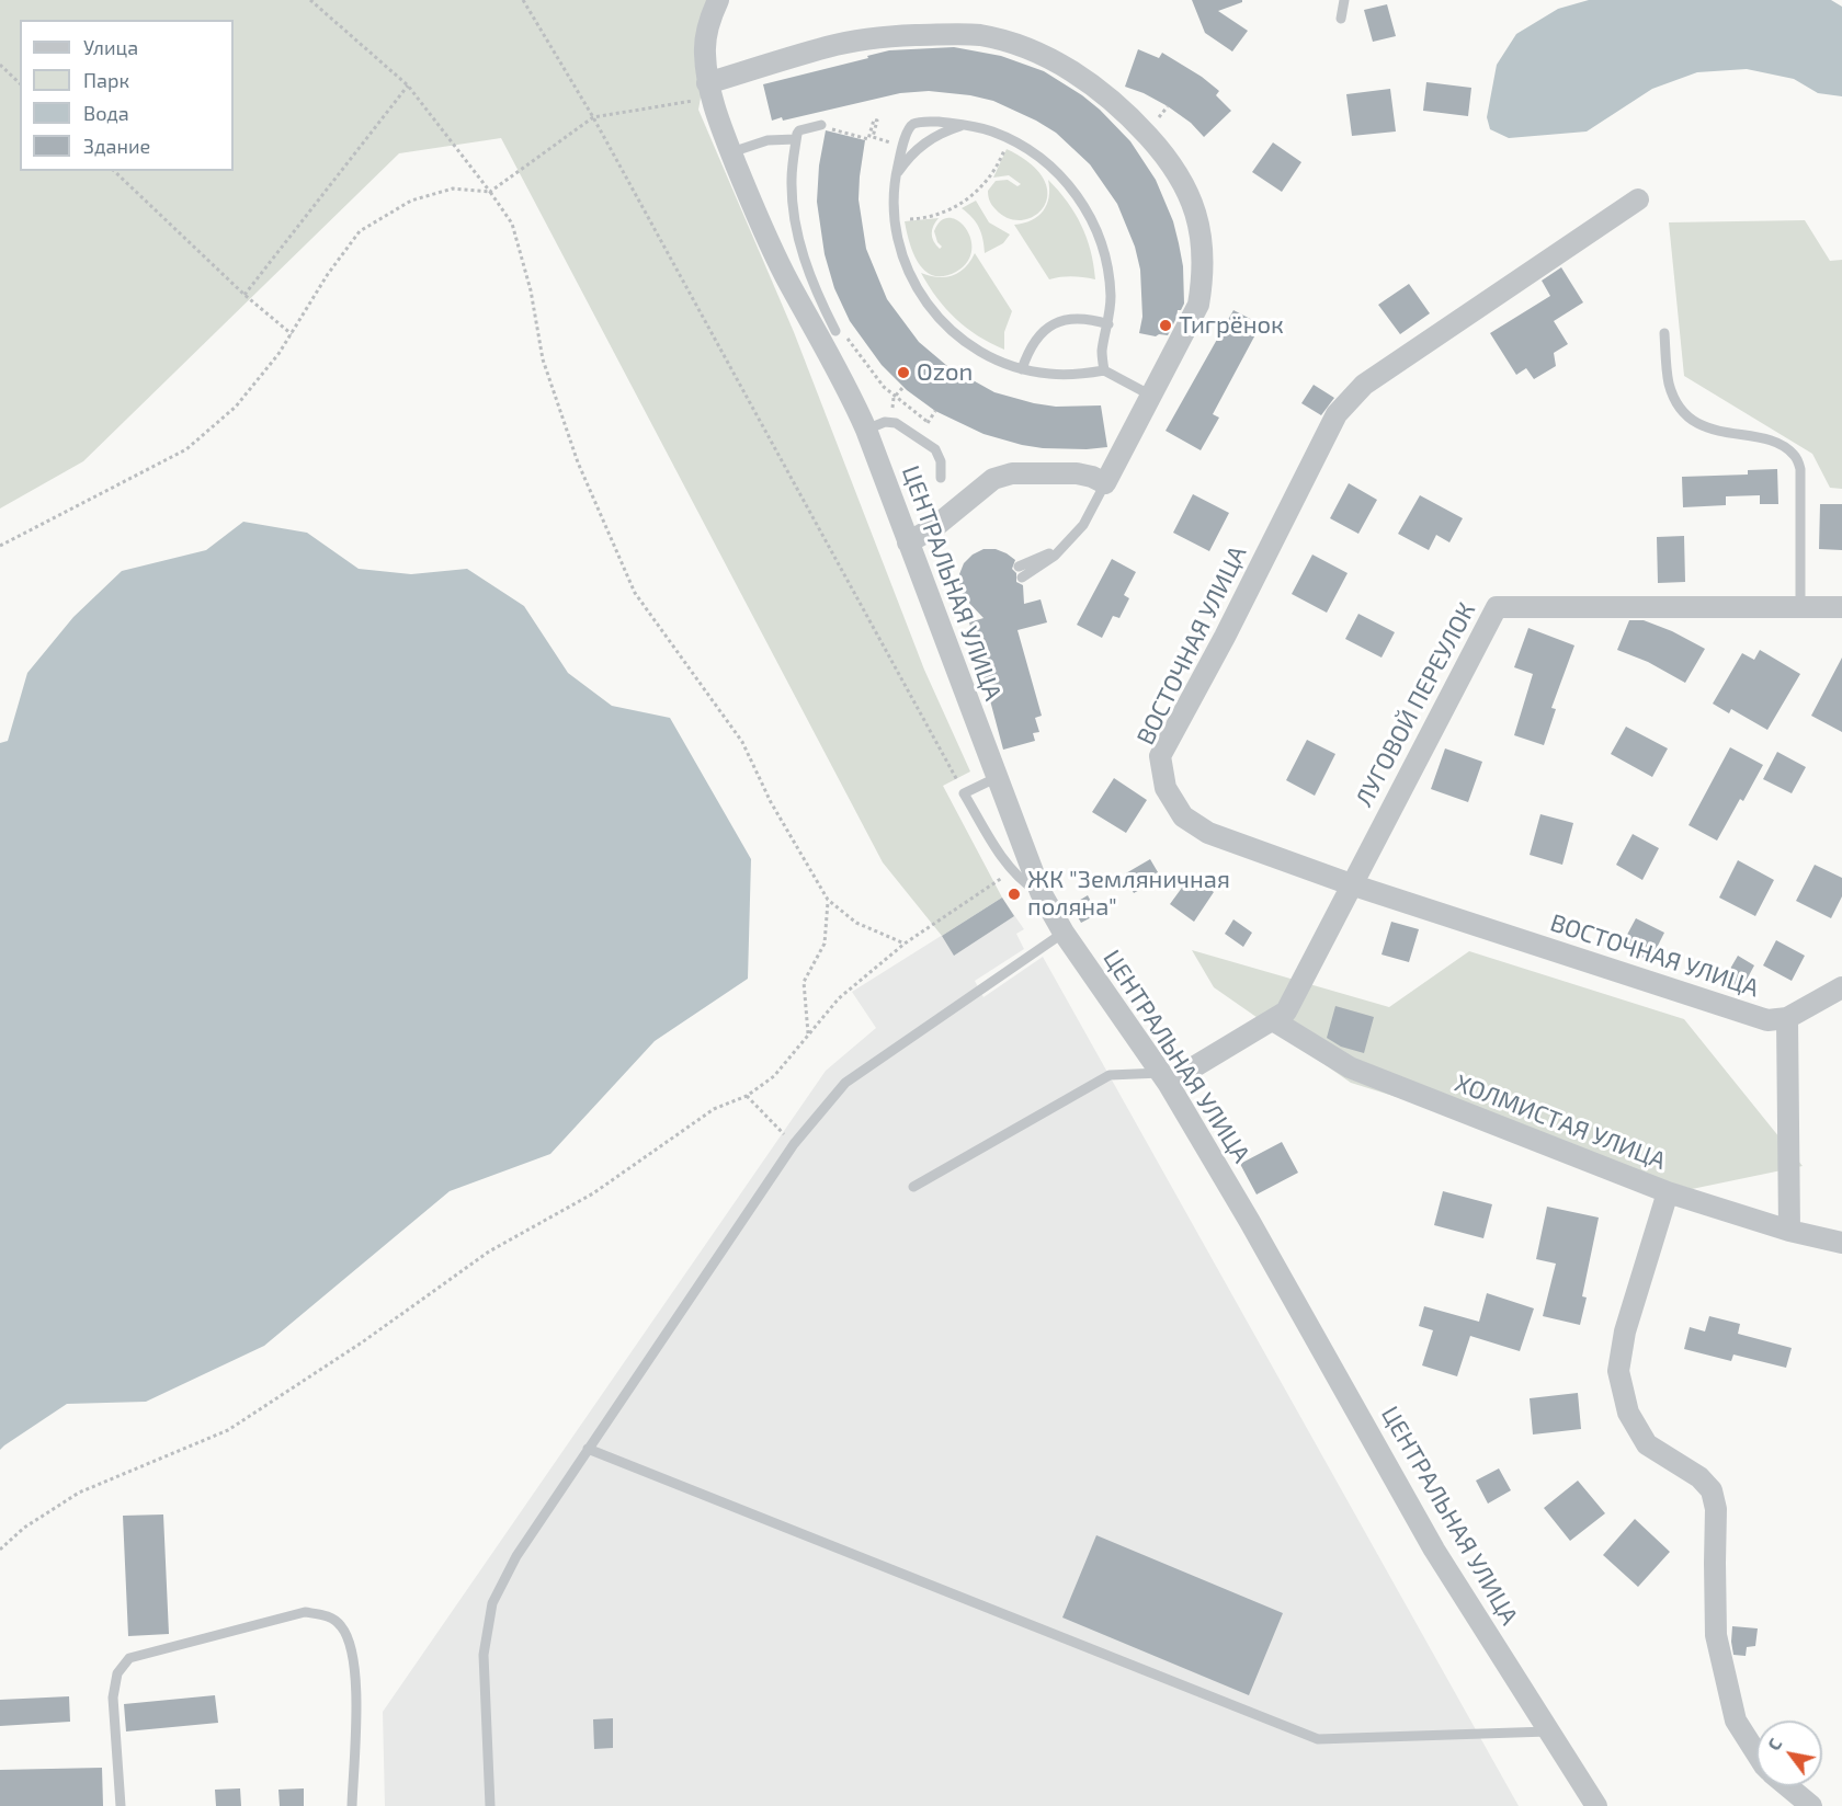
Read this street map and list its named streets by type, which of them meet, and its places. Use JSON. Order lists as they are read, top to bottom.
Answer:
{
  "streets": {
    "street": [
      "ЦЕНТРАЛЬНАЯ УЛИЦА",
      "ВОСТОЧНАЯ УЛИЦА",
      "ЛУГОВОЙ ПЕРЕУЛОК",
      "ХОЛМИСТАЯ УЛИЦА"
    ]
  },
  "crossings": [
    ["ЦЕНТРАЛЬНАЯ УЛИЦА", "ЛУГОВОЙ ПЕРЕУЛОК"],
    ["ВОСТОЧНАЯ УЛИЦА", "ЛУГОВОЙ ПЕРЕУЛОК"],
    ["ЛУГОВОЙ ПЕРЕУЛОК", "ХОЛМИСТАЯ УЛИЦА"]
  ],
  "places": ["Тигрёнок", "Ozon", "ЖК \"Земляничная поляна\""],
  "legend": [
    "Улица",
    "Парк",
    "Вода",
    "Здание"
  ],
  "north": "top left"
}
